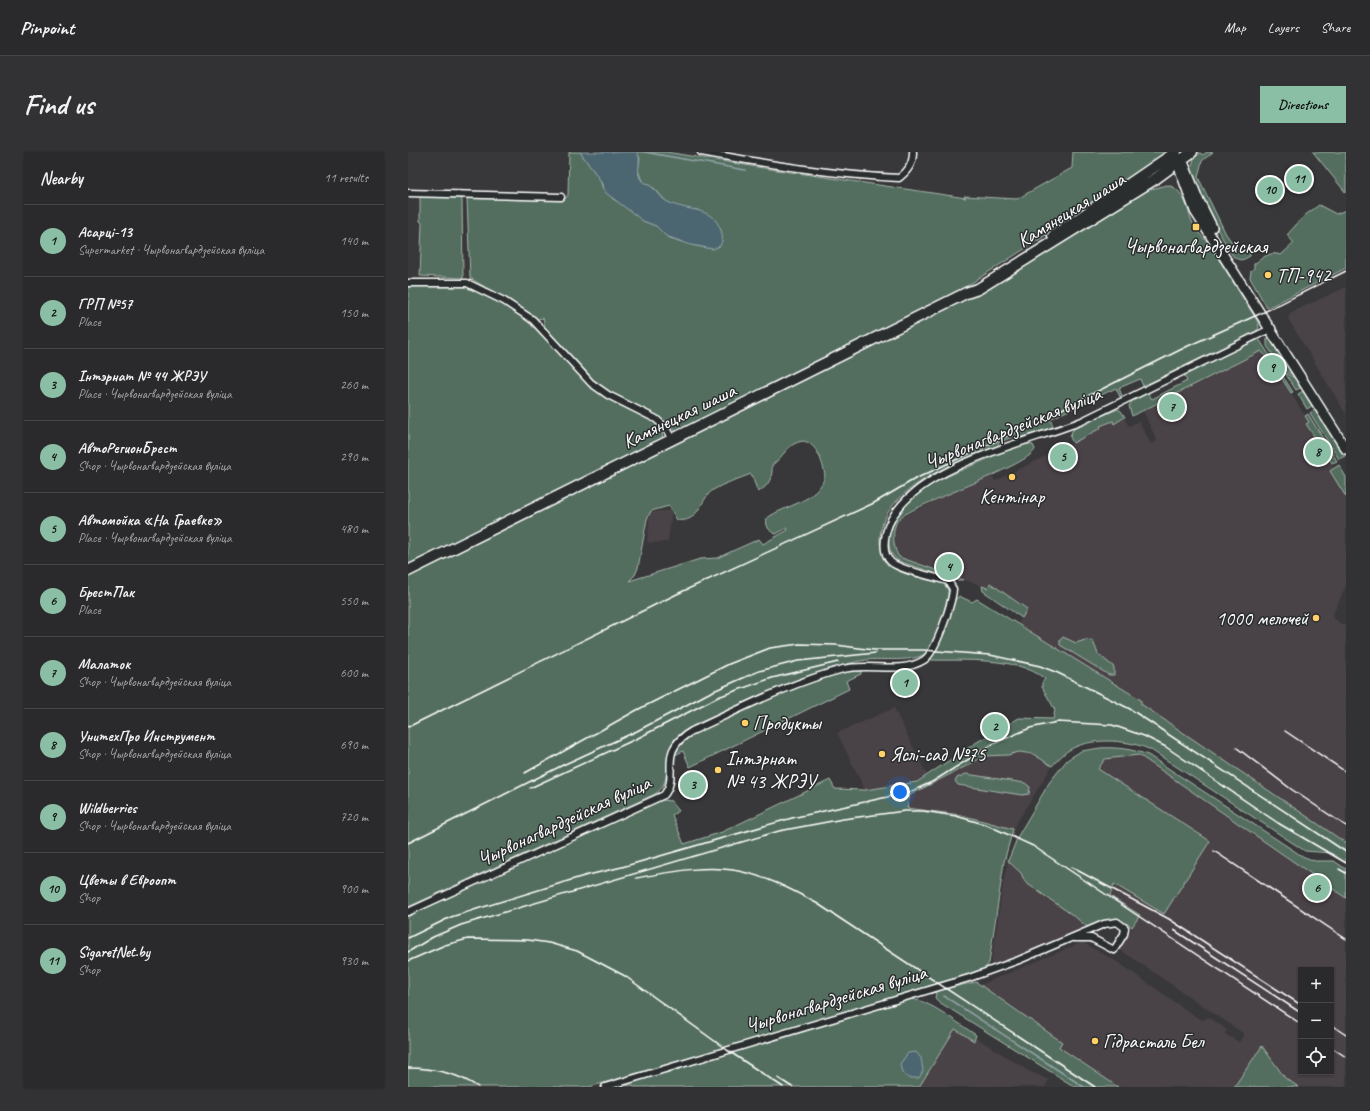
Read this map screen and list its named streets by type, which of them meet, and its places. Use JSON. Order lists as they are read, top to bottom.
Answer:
{
  "streets": {
    "main road": ["Камянецкая шаша"],
    "street": ["Чырвонагвардзейская вуліца"]
  },
  "places": {
    "transit": ["Чырвонагвардзейская"],
    "other": [
      "ТП-942",
      "Кентінар",
      "1000 мелочей",
      "Продукты",
      "Яслі-сад №75",
      "Інтэрнат № 43 ЖРЭУ",
      "Гідрасталь Бел"
    ]
  },
  "page": {
    "header": "Pinpoint",
    "nav": ["Map", "Layers", "Share"],
    "buttons": "Directions",
    "title": "Find us",
    "heading": ["Nearby", "11 results"],
    "pins": [
      "11",
      "10",
      "9",
      "7",
      "8",
      "5",
      "4",
      "1",
      "2",
      "3",
      "6"
    ],
    "list": [
      {
        "mark": "1",
        "name": "Асарці-13",
        "note": "Supermarket · Чырвонагвардзейская вуліца",
        "value": "140 m"
      },
      {
        "mark": "2",
        "name": "ГРП №57",
        "note": "Place",
        "value": "150 m"
      },
      {
        "mark": "3",
        "name": "Інтэрнат № 44 ЖРЭУ",
        "note": "Place · Чырвонагвардзейская вуліца",
        "value": "260 m"
      },
      {
        "mark": "4",
        "name": "АвтоРегионБрест",
        "note": "Shop · Чырвонагвардзейская вуліца",
        "value": "290 m"
      },
      {
        "mark": "5",
        "name": "Автомойка «На Граевке»",
        "note": "Place · Чырвонагвардзейская вуліца",
        "value": "480 m"
      },
      {
        "mark": "6",
        "name": "БрестПак",
        "note": "Place",
        "value": "550 m"
      },
      {
        "mark": "7",
        "name": "Малаток",
        "note": "Shop · Чырвонагвардзейская вуліца",
        "value": "600 m"
      },
      {
        "mark": "8",
        "name": "УнитехПро Инструмент",
        "note": "Shop · Чырвонагвардзейская вуліца",
        "value": "690 m"
      },
      {
        "mark": "9",
        "name": "Wildberries",
        "note": "Shop · Чырвонагвардзейская вуліца",
        "value": "720 m"
      },
      {
        "mark": "10",
        "name": "Цветы в Евроопт",
        "note": "Shop",
        "value": "900 m"
      },
      {
        "mark": "11",
        "name": "SigaretNet.by",
        "note": "Shop",
        "value": "930 m"
      }
    ],
    "map_buttons": ["+", "−"]
  }
}
